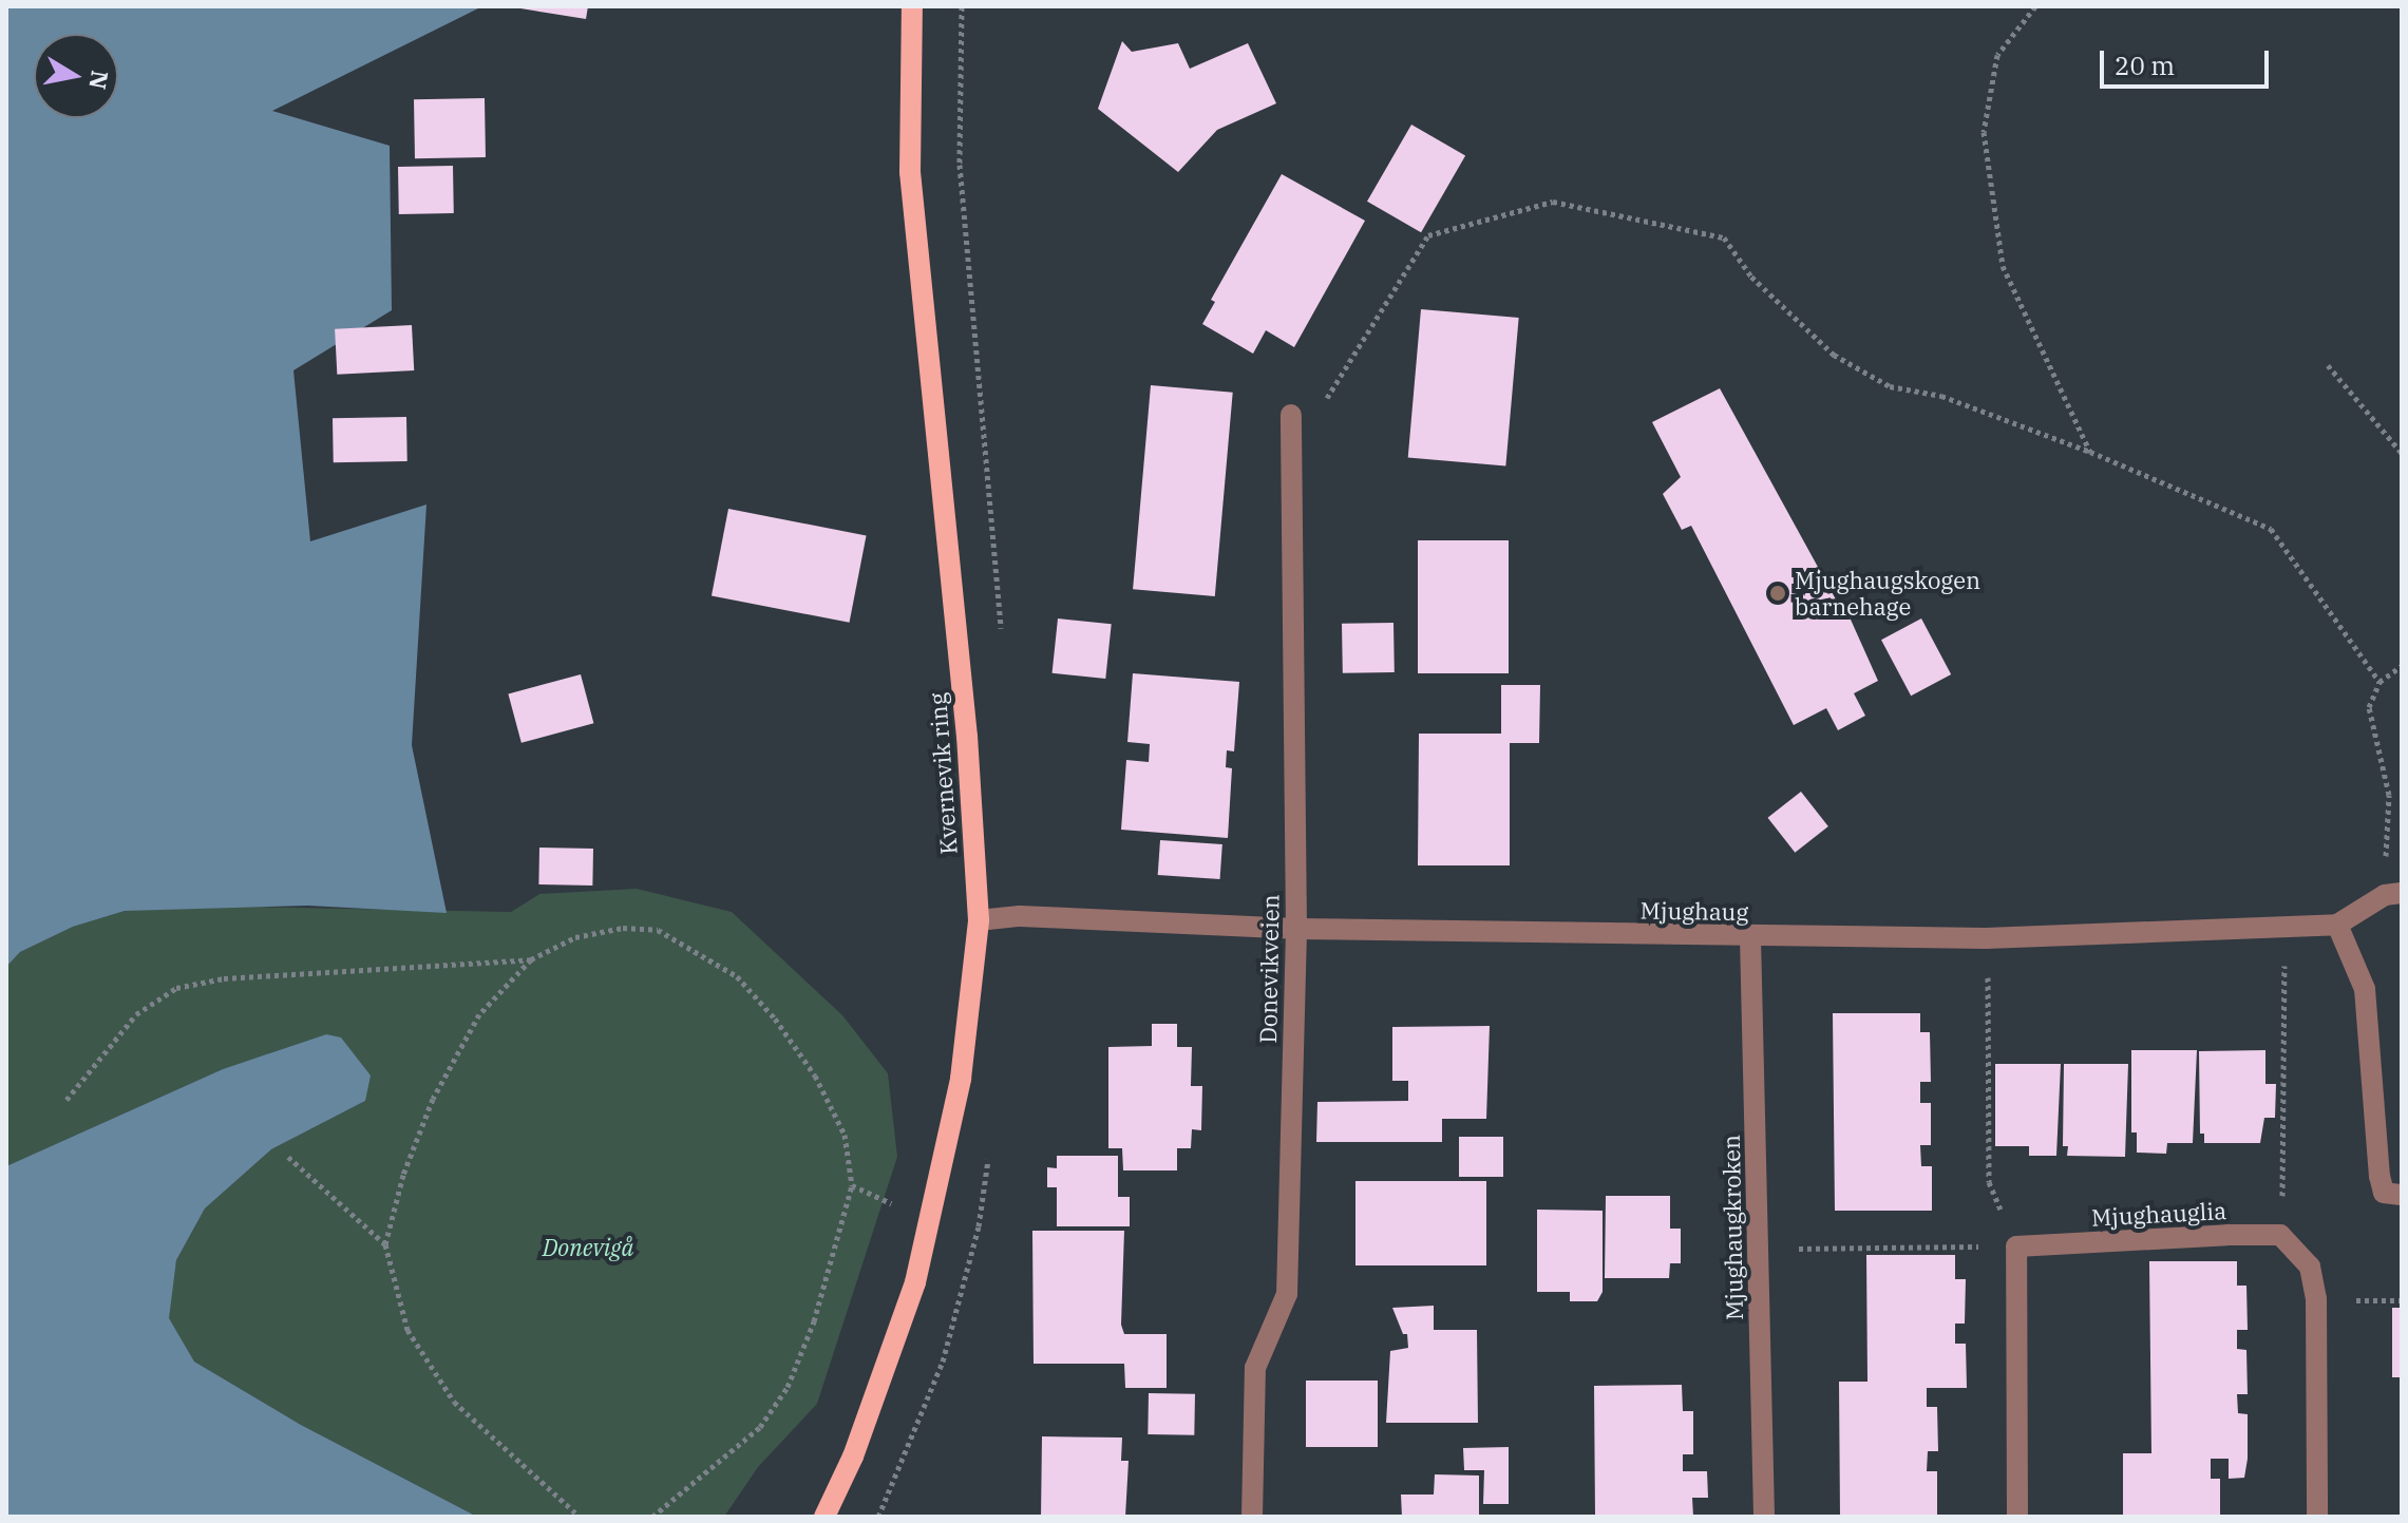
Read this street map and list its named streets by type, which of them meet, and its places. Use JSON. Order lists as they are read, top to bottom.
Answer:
{
  "streets": {
    "main road": ["Kvernevik ring"],
    "street": [
      "Mjughaug",
      "Donevikveien",
      "Mjughauglia",
      "Mjughaugkroken"
    ]
  },
  "crossings": [
    ["Kvernevik ring", "Mjughaug"],
    ["Mjughaug", "Donevikveien"],
    ["Mjughaug", "Mjughaugkroken"]
  ],
  "parks": ["Donevigå"],
  "places": ["Mjughaugskogen barnehage"],
  "scale_bar": "20 m",
  "north": "right"
}
